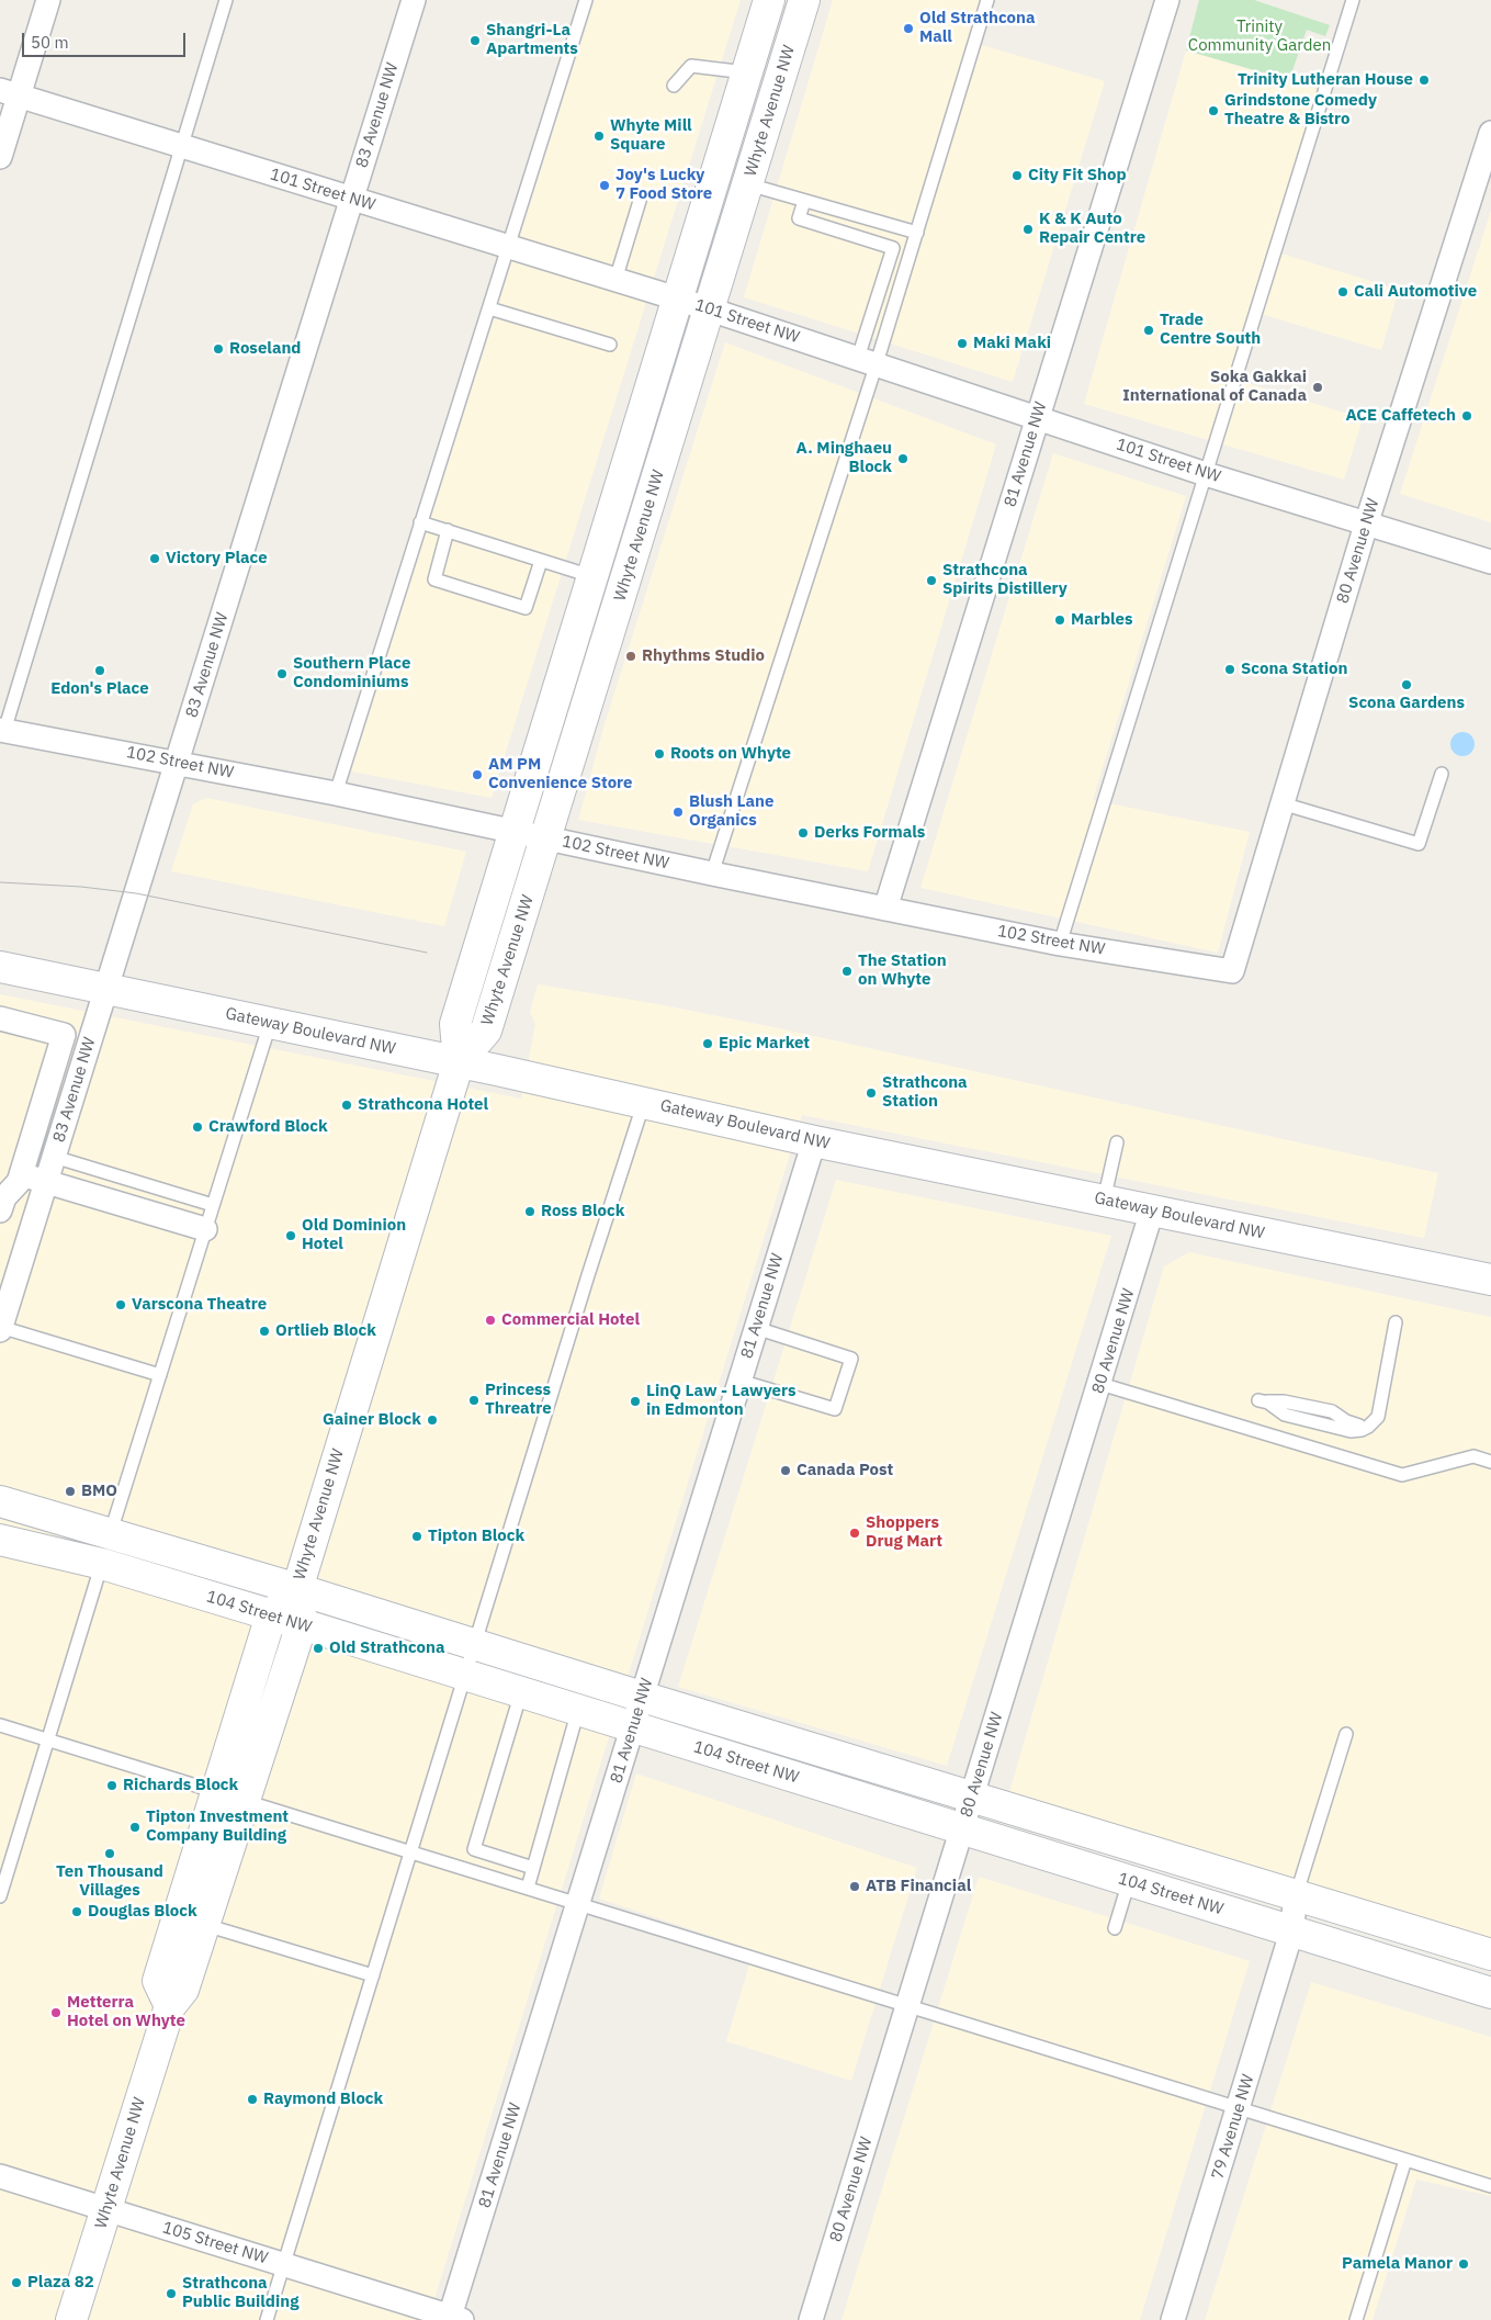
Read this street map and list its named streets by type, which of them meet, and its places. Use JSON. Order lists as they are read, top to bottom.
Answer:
{
  "streets": {
    "main road": ["Whyte Avenue NW", "Gateway Boulevard NW", "104 Street NW"],
    "street": [
      "83 Avenue NW",
      "101 Street NW",
      "81 Avenue NW",
      "80 Avenue NW",
      "102 Street NW",
      "79 Avenue NW",
      "105 Street NW"
    ]
  },
  "crossings": [
    ["Whyte Avenue NW", "101 Street NW"],
    ["Whyte Avenue NW", "102 Street NW"],
    ["Whyte Avenue NW", "Gateway Boulevard NW"],
    ["Whyte Avenue NW", "104 Street NW"],
    ["Whyte Avenue NW", "105 Street NW"],
    ["83 Avenue NW", "101 Street NW"],
    ["83 Avenue NW", "102 Street NW"],
    ["83 Avenue NW", "Gateway Boulevard NW"],
    ["101 Street NW", "81 Avenue NW"],
    ["101 Street NW", "80 Avenue NW"],
    ["81 Avenue NW", "102 Street NW"],
    ["81 Avenue NW", "Gateway Boulevard NW"],
    ["81 Avenue NW", "104 Street NW"],
    ["81 Avenue NW", "105 Street NW"],
    ["80 Avenue NW", "102 Street NW"],
    ["80 Avenue NW", "Gateway Boulevard NW"],
    ["80 Avenue NW", "104 Street NW"],
    ["104 Street NW", "79 Avenue NW"]
  ],
  "parks": ["Trinity Community Garden"],
  "places": [
    "Old Strathcona Mall",
    "Shangri-La Apartments",
    "Trinity Lutheran House",
    "Grindstone Comedy Theatre & Bistro",
    "Whyte Mill Square",
    "City Fit Shop",
    "Joy's Lucky 7 Food Store",
    "K & K Auto Repair Centre",
    "Cali Automotive",
    "Trade Centre South",
    "Maki Maki",
    "Roseland",
    "Soka Gakkai International of Canada",
    "ACE Caffetech",
    "A. Minghaeu Block",
    "Victory Place",
    "Strathcona Spirits Distillery",
    "Marbles",
    "Rhythms Studio",
    "Scona Station",
    "Edon's Place",
    "Southern Place Condominiums",
    "Scona Gardens",
    "Roots on Whyte",
    "AM PM Convenience Store",
    "Blush Lane Organics",
    "Derks Formals",
    "The Station on Whyte",
    "Epic Market",
    "Strathcona Station",
    "Strathcona Hotel",
    "Crawford Block",
    "Ross Block",
    "Old Dominion Hotel",
    "Varscona Theatre",
    "Commercial Hotel",
    "Ortlieb Block",
    "Princess Threatre",
    "LinQ Law - Lawyers in Edmonton",
    "Gainer Block",
    "Canada Post",
    "BMO",
    "Shoppers Drug Mart",
    "Tipton Block",
    "Old Strathcona",
    "Richards Block",
    "Tipton Investment Company Building",
    "Ten Thousand Villages",
    "ATB Financial",
    "Douglas Block",
    "Metterra Hotel on Whyte",
    "Raymond Block",
    "Pamela Manor",
    "Plaza 82",
    "Strathcona Public Building"
  ],
  "scale_bar": "50 m"
}
